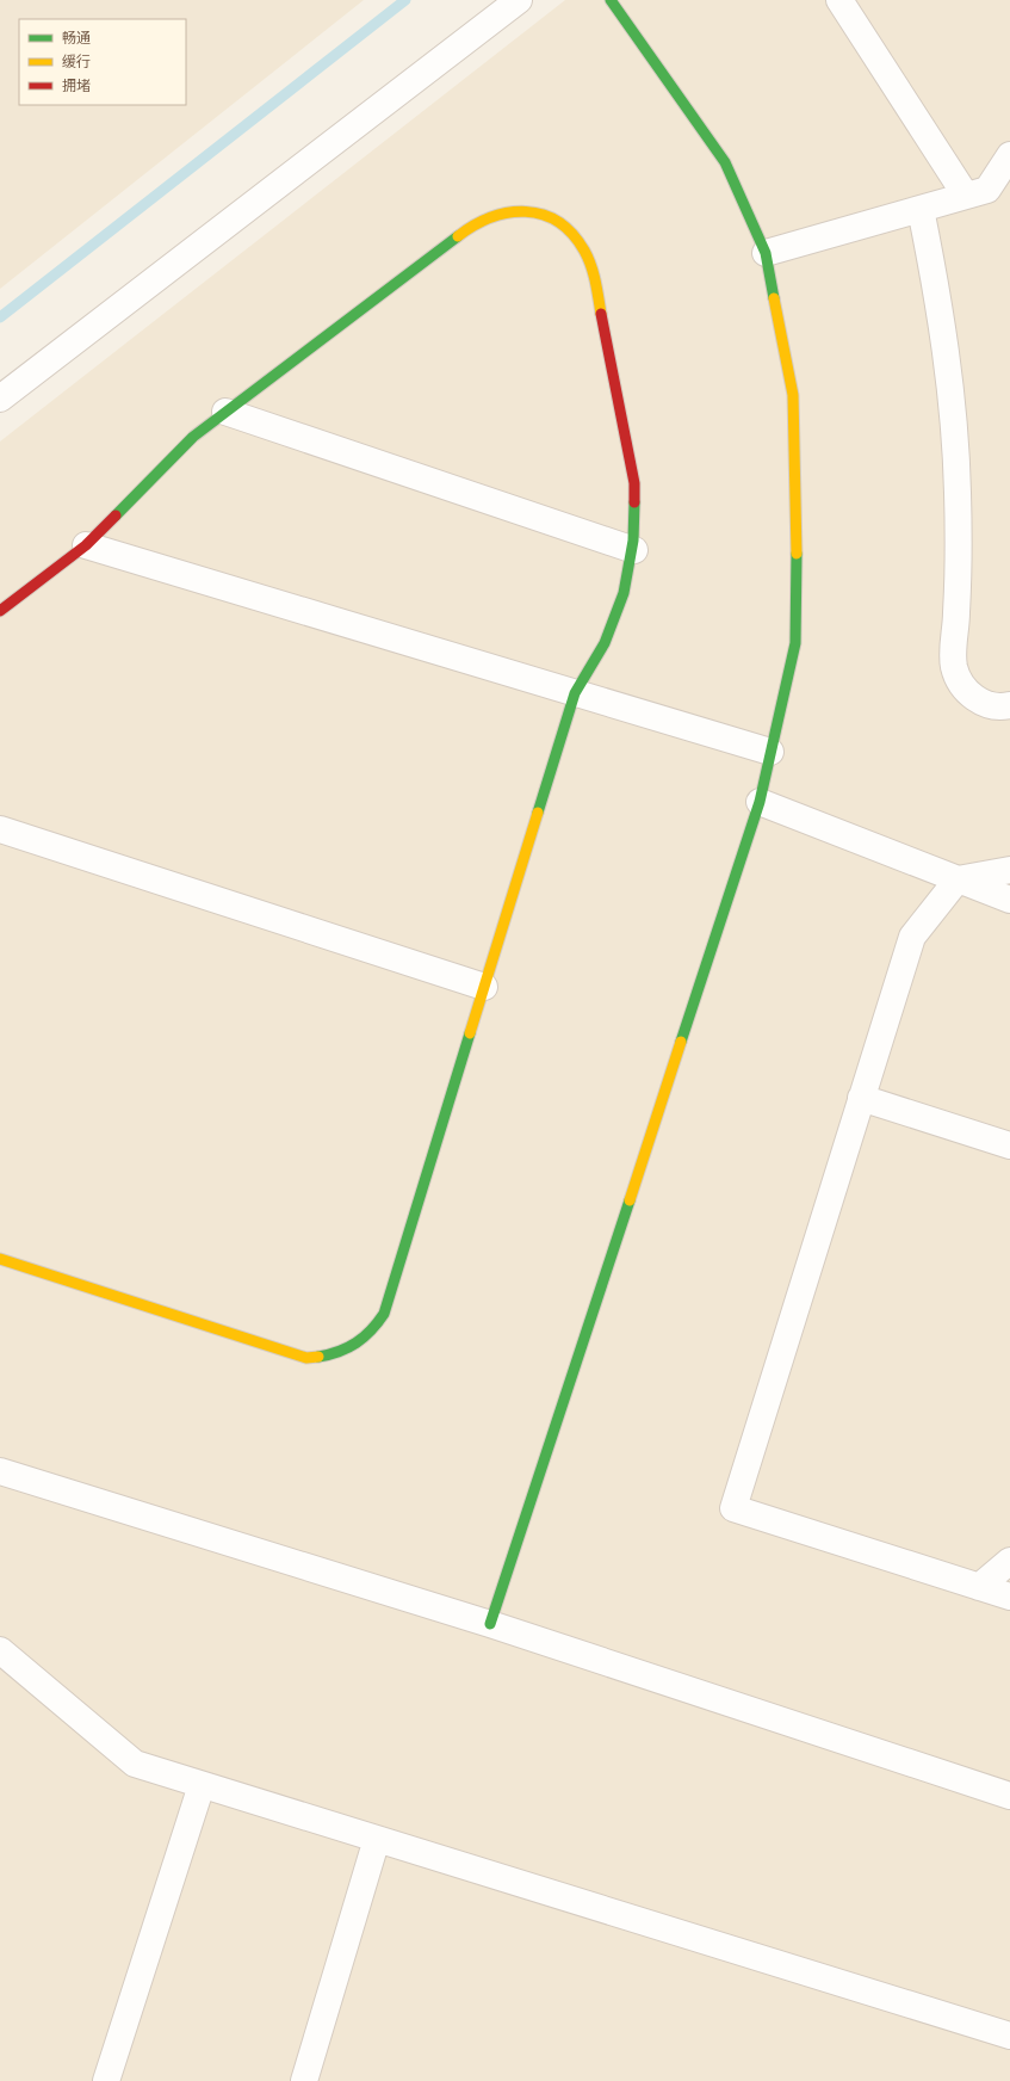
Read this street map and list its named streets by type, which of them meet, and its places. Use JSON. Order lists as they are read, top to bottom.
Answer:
{
  "legend": ["畅通", "缓行", "拥堵"]
}
